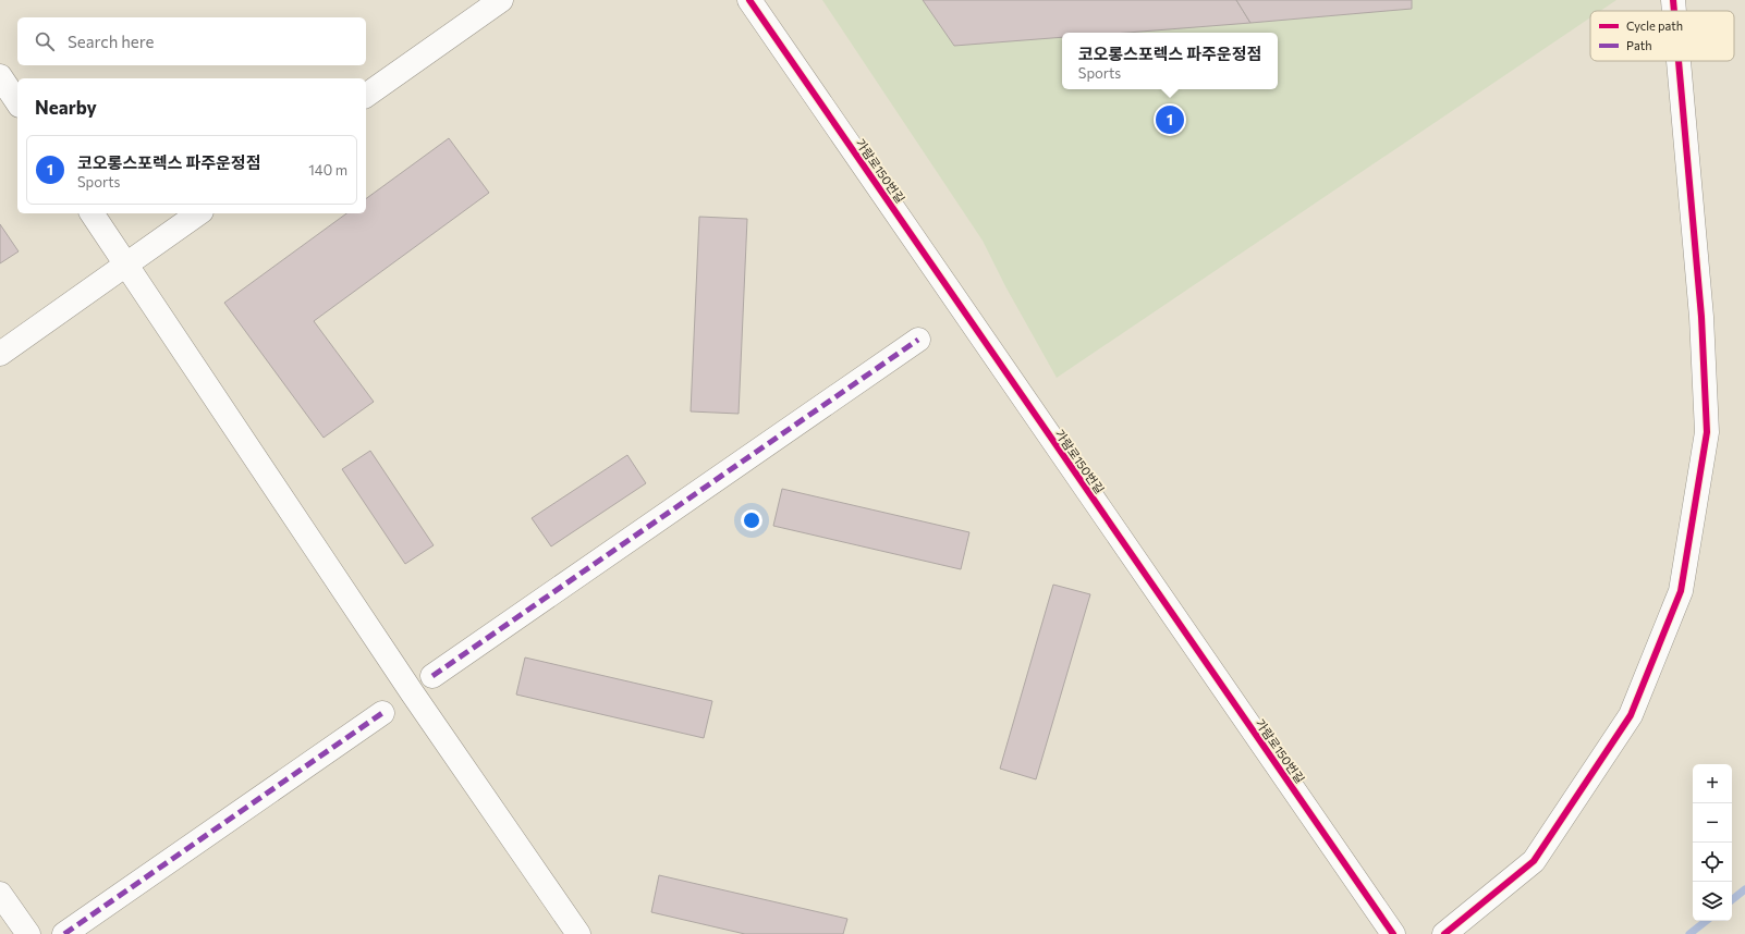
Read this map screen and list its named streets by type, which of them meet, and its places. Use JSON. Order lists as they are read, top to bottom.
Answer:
{
  "streets": {
    "street": ["가람로150번길"]
  },
  "legend": ["Cycle path", "Path"],
  "page": {
    "search": "Search here",
    "popup": ["코오롱스포렉스 파주운정점", "Sports"],
    "heading": "Nearby",
    "pins": "1",
    "list": [
      {
        "mark": "1",
        "name": "코오롱스포렉스 파주운정점",
        "note": "Sports",
        "value": "140 m"
      }
    ],
    "map_buttons": ["+", "−"]
  }
}
